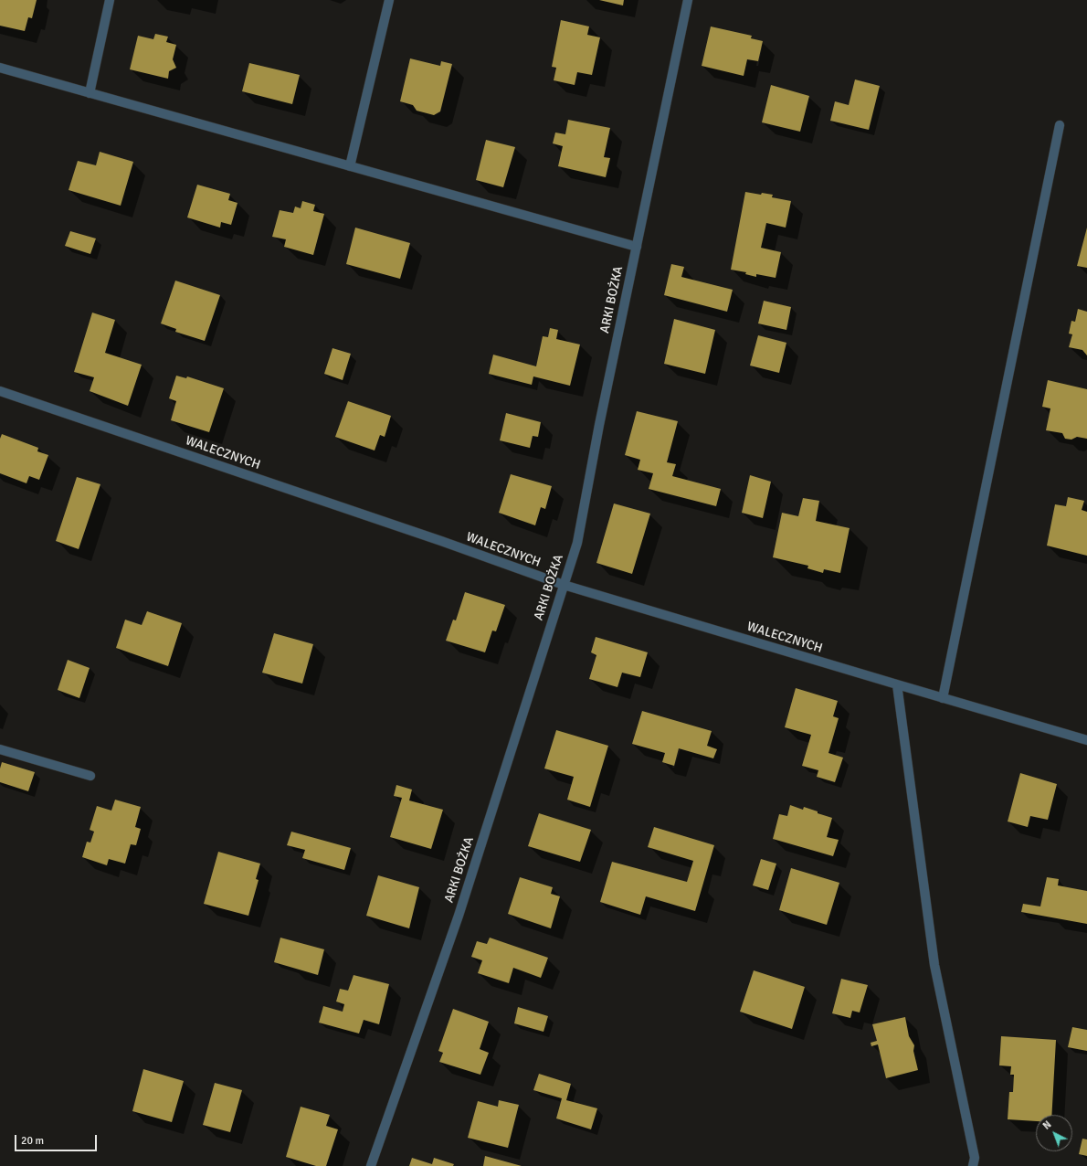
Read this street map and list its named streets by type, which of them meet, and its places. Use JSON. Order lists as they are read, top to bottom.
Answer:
{
  "streets": {
    "street": ["ARKI BOŻKA", "WALECZNYCH"]
  },
  "crossings": [
    ["ARKI BOŻKA", "WALECZNYCH"]
  ],
  "scale_bar": "20 m",
  "north": "top left"
}
